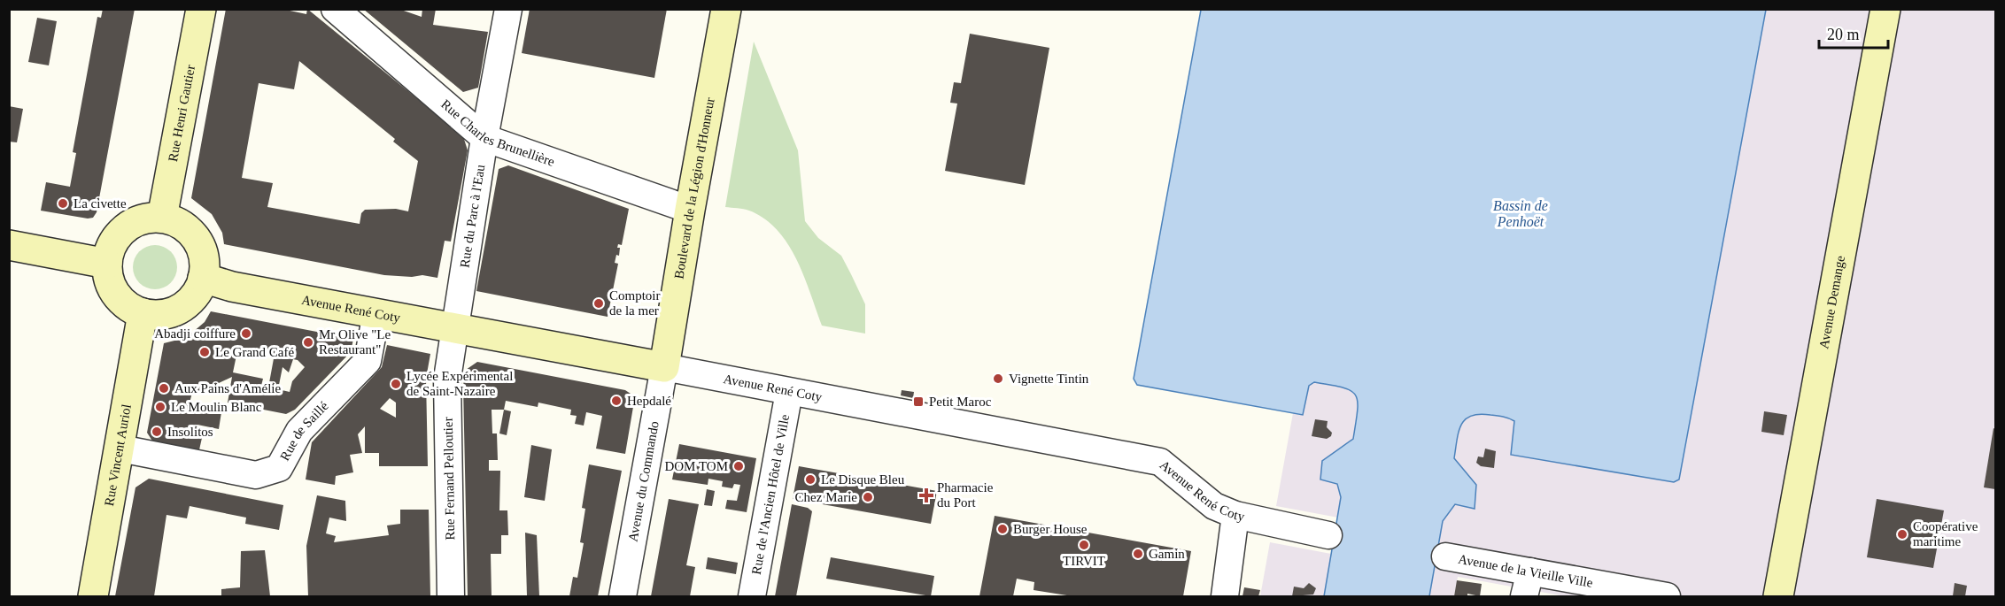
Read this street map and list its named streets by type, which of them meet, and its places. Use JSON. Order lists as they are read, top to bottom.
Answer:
{
  "streets": {
    "main road": [
      "Rue Henri Gautier",
      "Boulevard de la Légion d'Honneur",
      "Avenue Demange",
      "Avenue René Coty",
      "Rue Vincent Auriol"
    ],
    "street": [
      "Rue Charles Brunellière",
      "Rue du Parc à l'Eau",
      "Rue de Saillé",
      "Rue Fernand Pelloutier",
      "Avenue du Commando",
      "Rue de l'Ancien Hôtel de Ville",
      "Avenue de la Vieille Ville"
    ]
  },
  "crossings": [
    ["Rue Henri Gautier", "Avenue René Coty"],
    ["Rue Henri Gautier", "Rue Vincent Auriol"],
    ["Rue Charles Brunellière", "Boulevard de la Légion d'Honneur"],
    ["Rue Charles Brunellière", "Rue du Parc à l'Eau"],
    ["Boulevard de la Légion d'Honneur", "Avenue René Coty"],
    ["Boulevard de la Légion d'Honneur", "Avenue du Commando"],
    ["Rue du Parc à l'Eau", "Avenue René Coty"],
    ["Rue du Parc à l'Eau", "Rue Fernand Pelloutier"],
    ["Avenue René Coty", "Rue de Saillé"],
    ["Avenue René Coty", "Rue Vincent Auriol"],
    ["Avenue René Coty", "Rue Fernand Pelloutier"],
    ["Avenue René Coty", "Avenue du Commando"],
    ["Avenue René Coty", "Rue de l'Ancien Hôtel de Ville"],
    ["Rue de Saillé", "Rue Vincent Auriol"]
  ],
  "water": ["Bassin de Penhoët"],
  "places": {
    "other": [
      "La civette",
      "Comptoir de la mer",
      "Abadji coiffure",
      "Mr Olive \"Le Restaurant\"",
      "Le Grand Café",
      "Vignette Tintin",
      "Lycée Expérimental de Saint-Nazaire",
      "Aux Pains d'Amélie",
      "Hepdalé",
      "Le Moulin Blanc",
      "Insolitos",
      "DOM TOM",
      "Le Disque Bleu",
      "Chez Marie",
      "Burger House",
      "Coopérative maritime",
      "TIRVIT",
      "Gamin"
    ],
    "transit": ["Petit Maroc"],
    "health": ["Pharmacie du Port"]
  },
  "scale_bar": "20 m"
}
